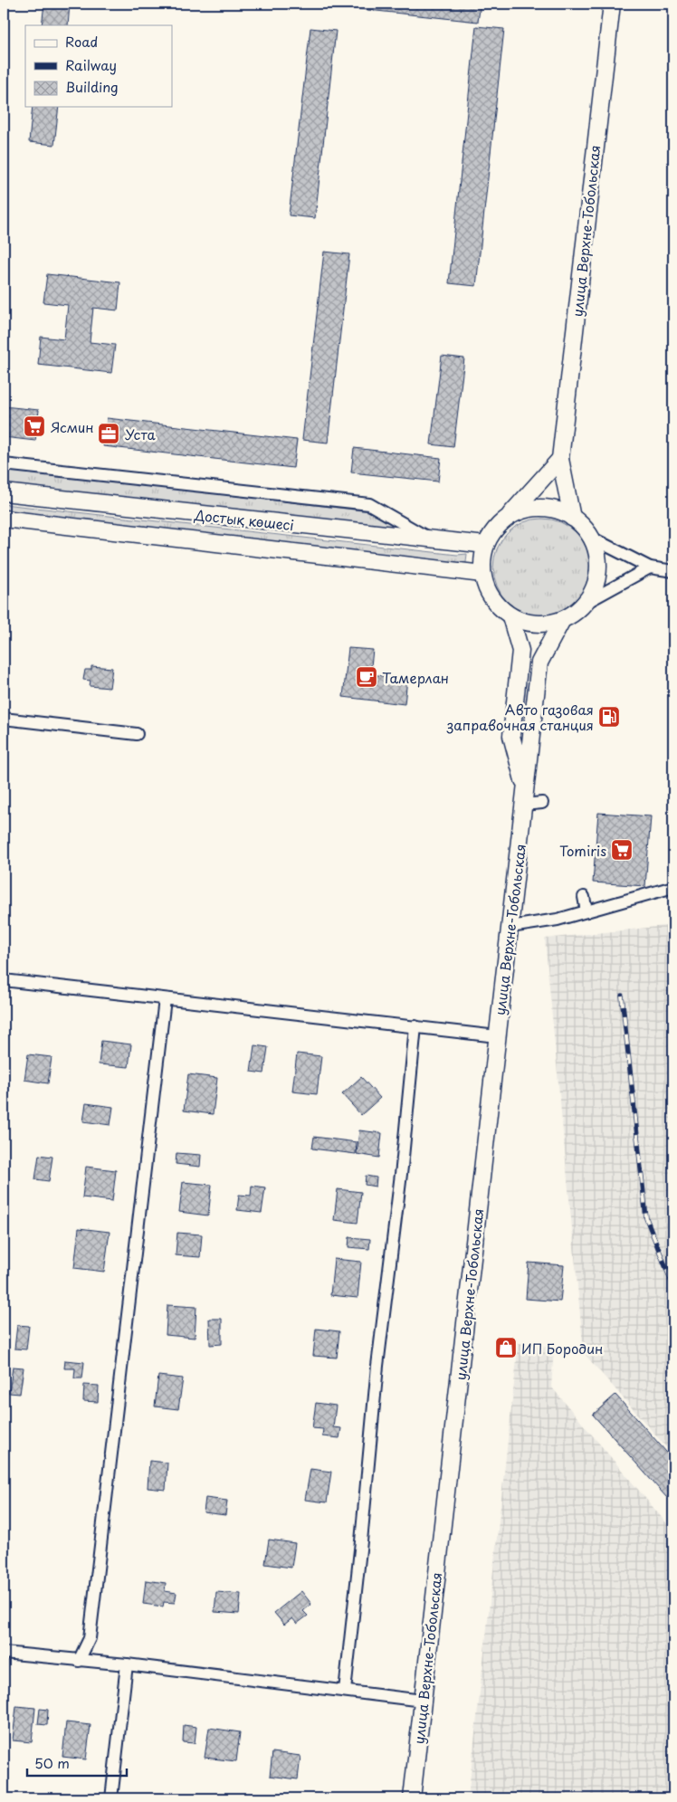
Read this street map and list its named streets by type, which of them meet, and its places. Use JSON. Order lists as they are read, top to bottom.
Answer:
{
  "streets": {
    "street": ["улица Верхне-Тобольская", "Достық көшесі"]
  },
  "crossings": [
    ["улица Верхне-Тобольская", "Достық көшесі"]
  ],
  "places": {
    "supermarket": ["Ясмин", "Tomiris"],
    "office": ["Уста"],
    "cafe": ["Тамерлан"],
    "fuel station": ["Авто газовая заправочная станция"],
    "shop": ["ИП Бородин"]
  },
  "legend": ["Road", "Railway", "Building"],
  "scale_bar": "50 m"
}
